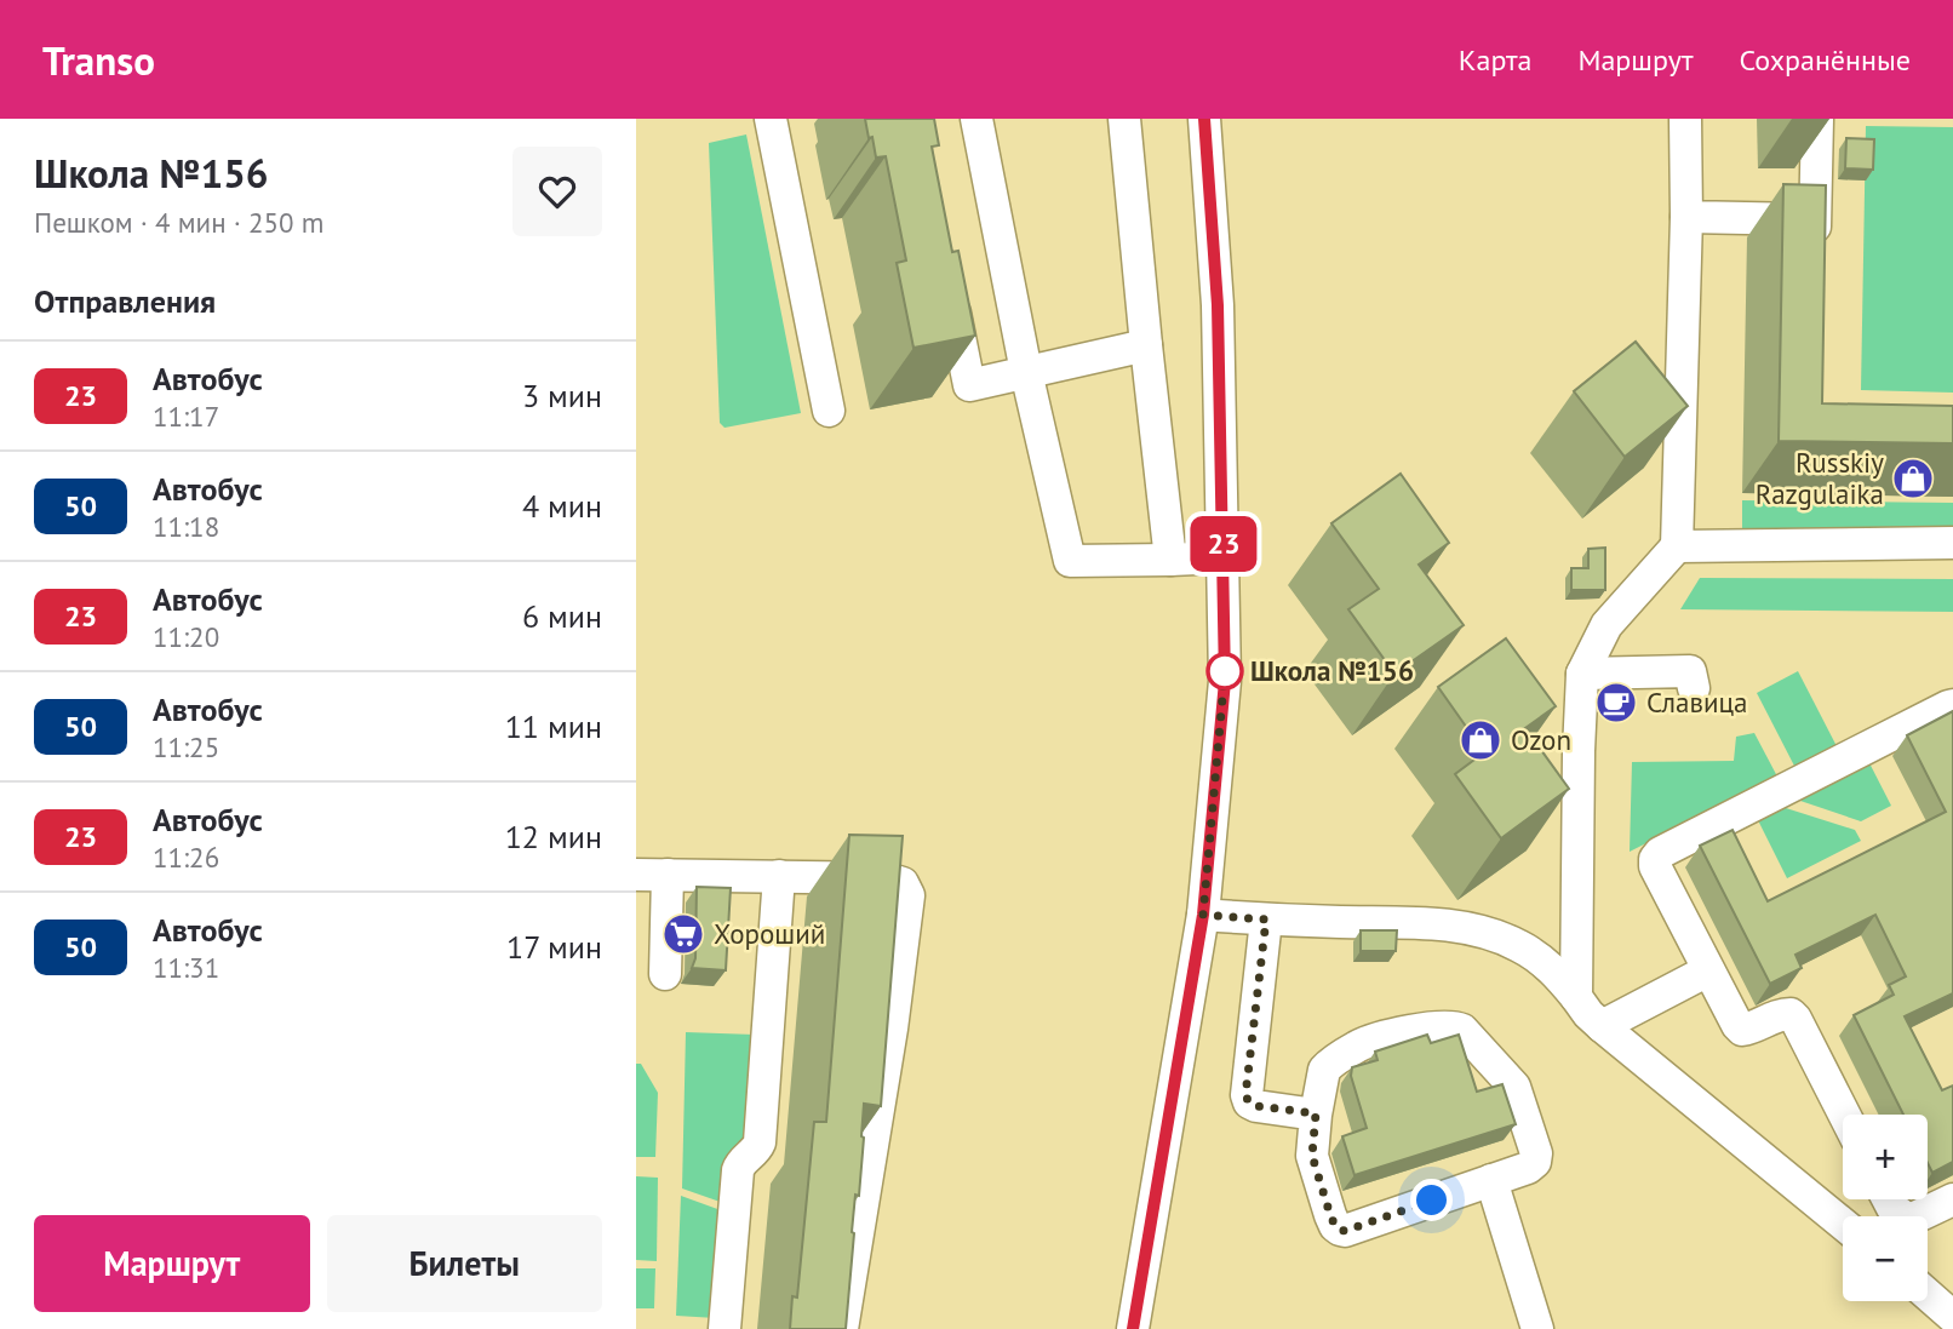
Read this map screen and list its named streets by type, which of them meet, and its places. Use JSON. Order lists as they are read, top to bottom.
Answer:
{
  "places": {
    "shop": ["Russkiy Razgulaika", "Ozon"],
    "other": ["Школа №156"],
    "cafe": ["Славица"],
    "supermarket": ["Хороший"]
  },
  "lines": ["bus line 23"],
  "page": {
    "header": "Transo",
    "nav": ["Карта", "Маршрут", "Сохранённые"],
    "heading": [
      ["Школа №156", "Пешком · 4 мин · 250 m"],
      "Отправления"
    ],
    "on_map": "23",
    "list": [
      {
        "mark": "23",
        "name": "Автобус",
        "note": "11:17",
        "value": "3 мин"
      },
      {
        "mark": "50",
        "name": "Автобус",
        "note": "11:18",
        "value": "4 мин"
      },
      {
        "mark": "23",
        "name": "Автобус",
        "note": "11:20",
        "value": "6 мин"
      },
      {
        "mark": "50",
        "name": "Автобус",
        "note": "11:25",
        "value": "11 мин"
      },
      {
        "mark": "23",
        "name": "Автобус",
        "note": "11:26",
        "value": "12 мин"
      },
      {
        "mark": "50",
        "name": "Автобус",
        "note": "11:31",
        "value": "17 мин"
      }
    ],
    "map_buttons": ["+", "−"],
    "buttons": ["Маршрут", "Билеты"]
  }
}
